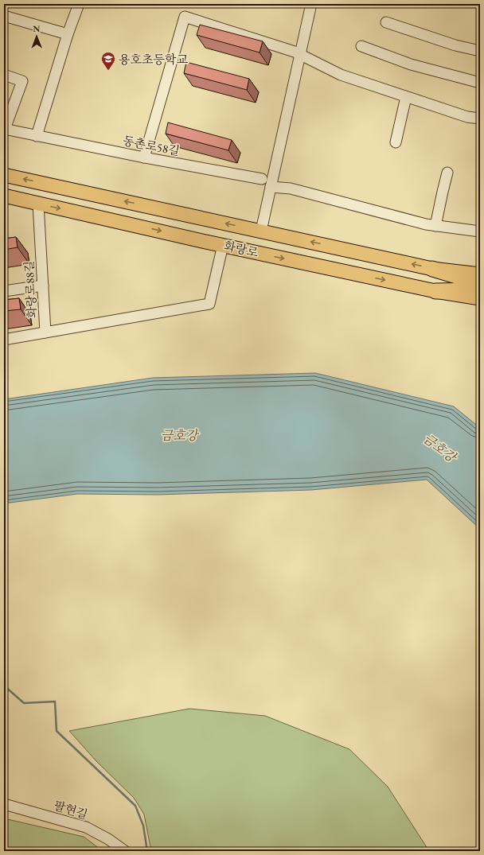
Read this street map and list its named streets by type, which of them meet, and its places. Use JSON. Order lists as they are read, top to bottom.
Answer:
{
  "streets": {
    "main road": ["화랑로"],
    "street": ["동촌로58길", "화랑로88길", "팔현길"]
  },
  "crossings": [
    ["화랑로", "화랑로88길"]
  ],
  "water": ["금호강"],
  "places": {
    "school or university": ["용호초등학교"]
  },
  "north": "top"
}
